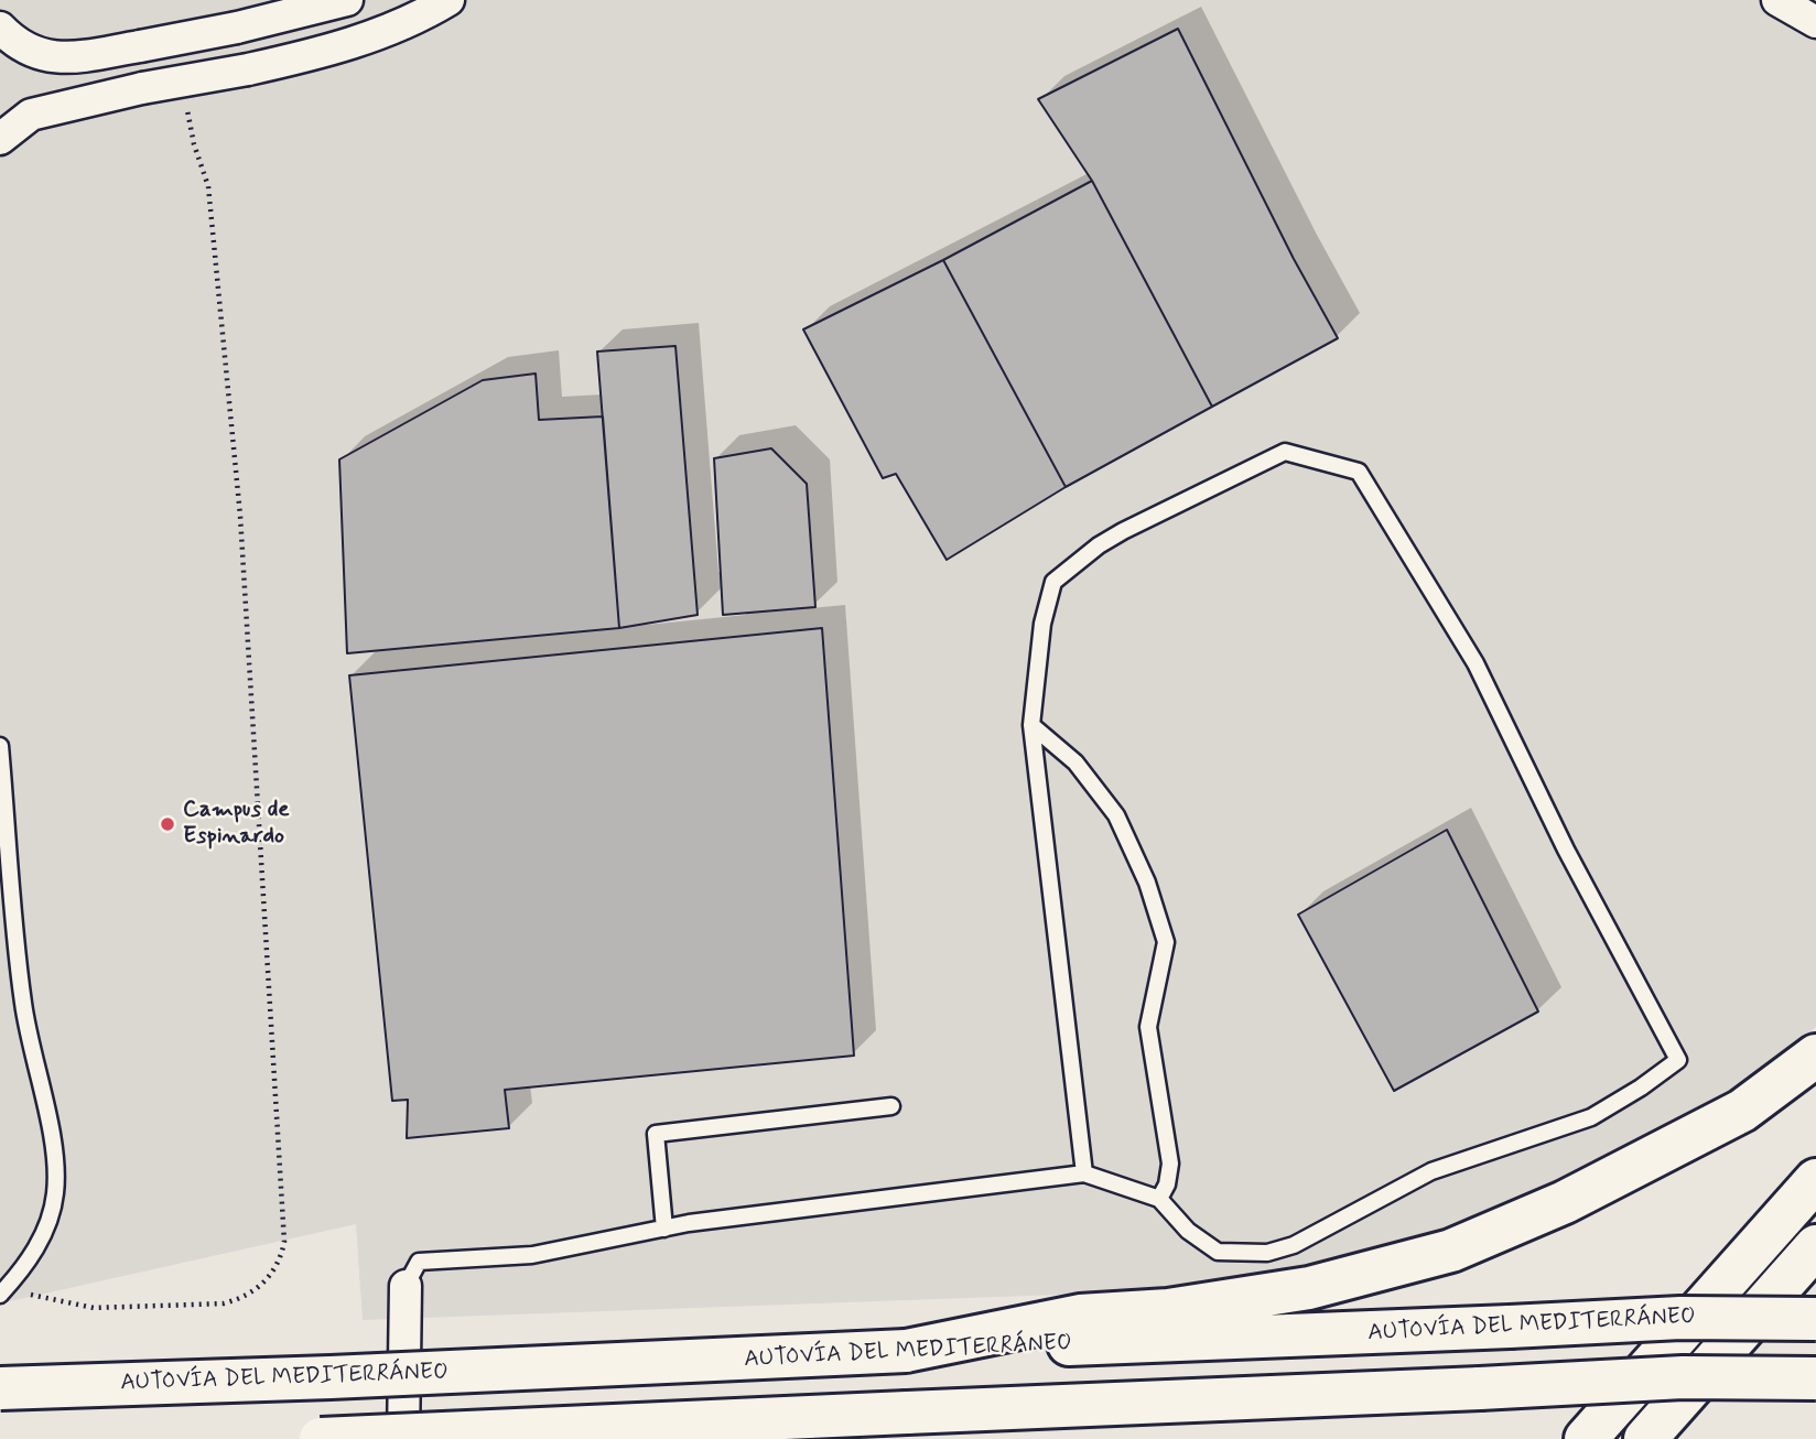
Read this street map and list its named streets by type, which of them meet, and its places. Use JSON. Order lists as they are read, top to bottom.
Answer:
{
  "streets": {
    "main road": ["AUTOVÍA DEL MEDITERRÁNEO"]
  },
  "places": ["Campus de Espinardo"]
}
